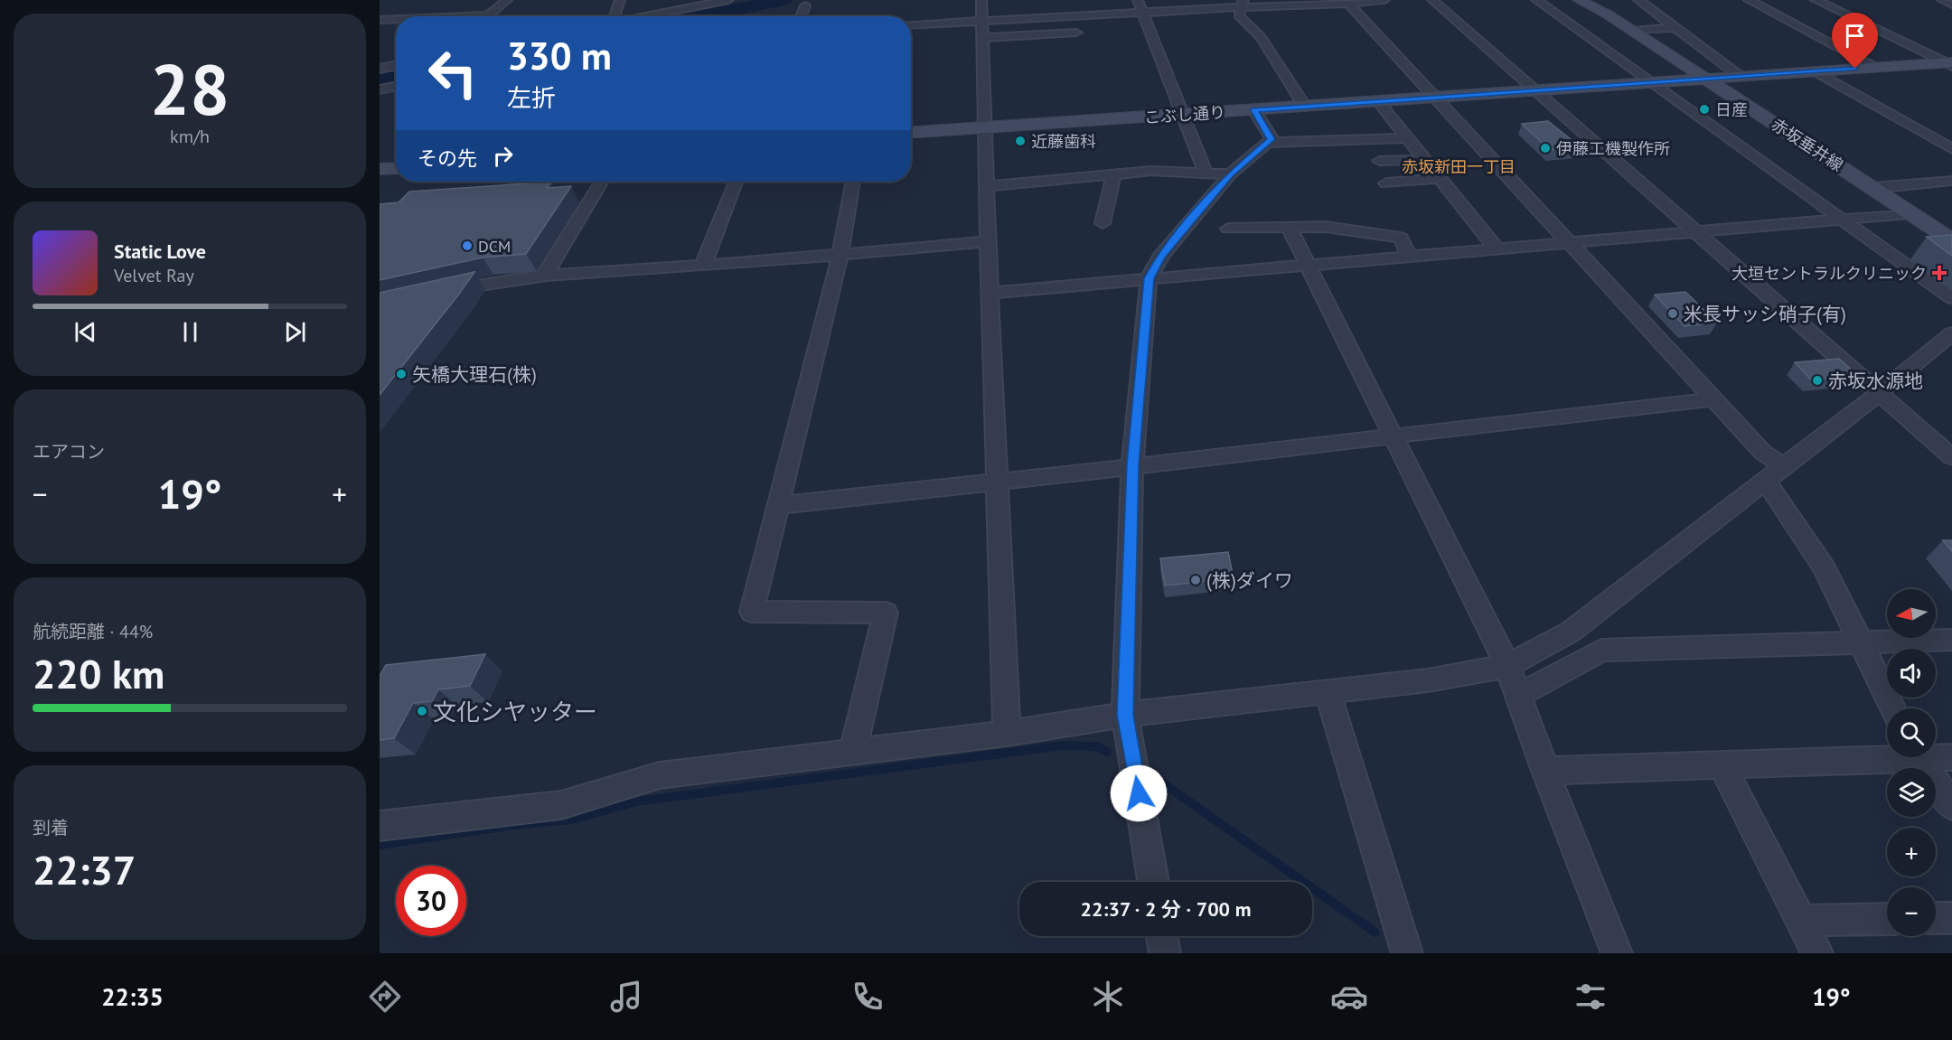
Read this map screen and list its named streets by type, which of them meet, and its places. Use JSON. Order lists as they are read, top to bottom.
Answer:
{
  "streets": {
    "street": ["こぶし通り", "赤坂垂井線"]
  },
  "crossings": [
    ["こぶし通り", "赤坂垂井線"]
  ],
  "districts": ["赤坂新田一丁目"],
  "places": {
    "other": [
      "日産",
      "近藤歯科",
      "伊藤工機製作所",
      "DCM",
      "米長サッシ硝子(有)",
      "矢橋大理石(株)",
      "赤坂水源地",
      "(株)ダイワ",
      "文化シヤッター"
    ],
    "health": ["大垣セントラルクリニック"]
  },
  "north": "left",
  "page": {
    "tile": [
      ["28", "km/h"],
      "エアコン",
      ["航続距離 · 44%", "220 km"],
      ["到着", "22:37"]
    ],
    "turn": ["330 m", "左折"],
    "then": "その先",
    "song": ["Static Love", "Velvet Ray"],
    "heat": ["−", "19°", "+"],
    "map_buttons": ["+", "−"],
    "limit": "30",
    "trip": "22:37 · 2 分 · 700 m",
    "tabs": ["22:35", "19°"]
  }
}
